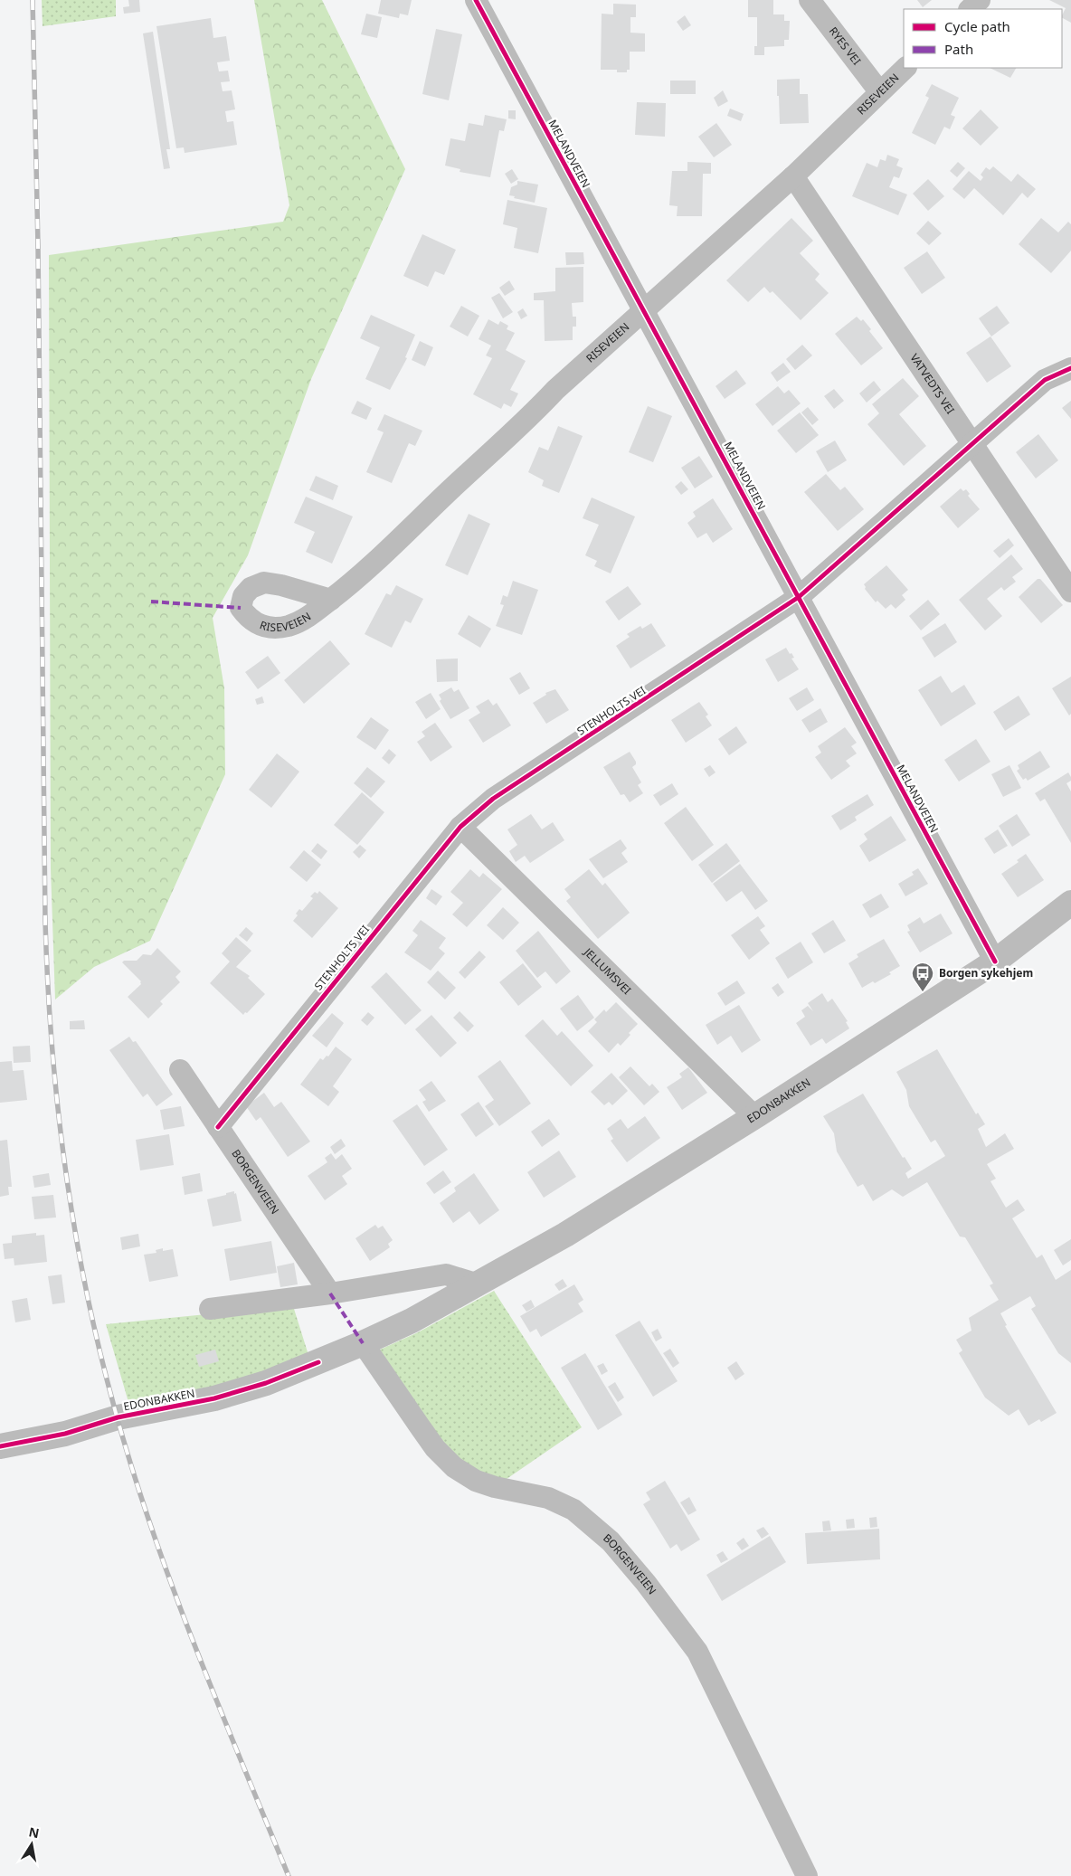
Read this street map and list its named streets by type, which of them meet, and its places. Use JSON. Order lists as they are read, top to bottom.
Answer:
{
  "streets": {
    "street": [
      "RYES VEI",
      "RISEVEIEN",
      "MELANDVEIEN",
      "VATVEDTS VEI",
      "STENHOLTS VEI",
      "JELLUMSVEI",
      "EDONBAKKEN",
      "BORGENVEIEN"
    ]
  },
  "crossings": [
    ["RYES VEI", "RISEVEIEN"],
    ["RISEVEIEN", "MELANDVEIEN"],
    ["RISEVEIEN", "VATVEDTS VEI"],
    ["MELANDVEIEN", "STENHOLTS VEI"],
    ["MELANDVEIEN", "EDONBAKKEN"],
    ["VATVEDTS VEI", "STENHOLTS VEI"],
    ["STENHOLTS VEI", "JELLUMSVEI"],
    ["STENHOLTS VEI", "BORGENVEIEN"],
    ["JELLUMSVEI", "EDONBAKKEN"],
    ["EDONBAKKEN", "BORGENVEIEN"]
  ],
  "places": {
    "bus stop": ["Borgen sykehjem"]
  },
  "legend": ["Cycle path", "Path"],
  "north": "top"
}
